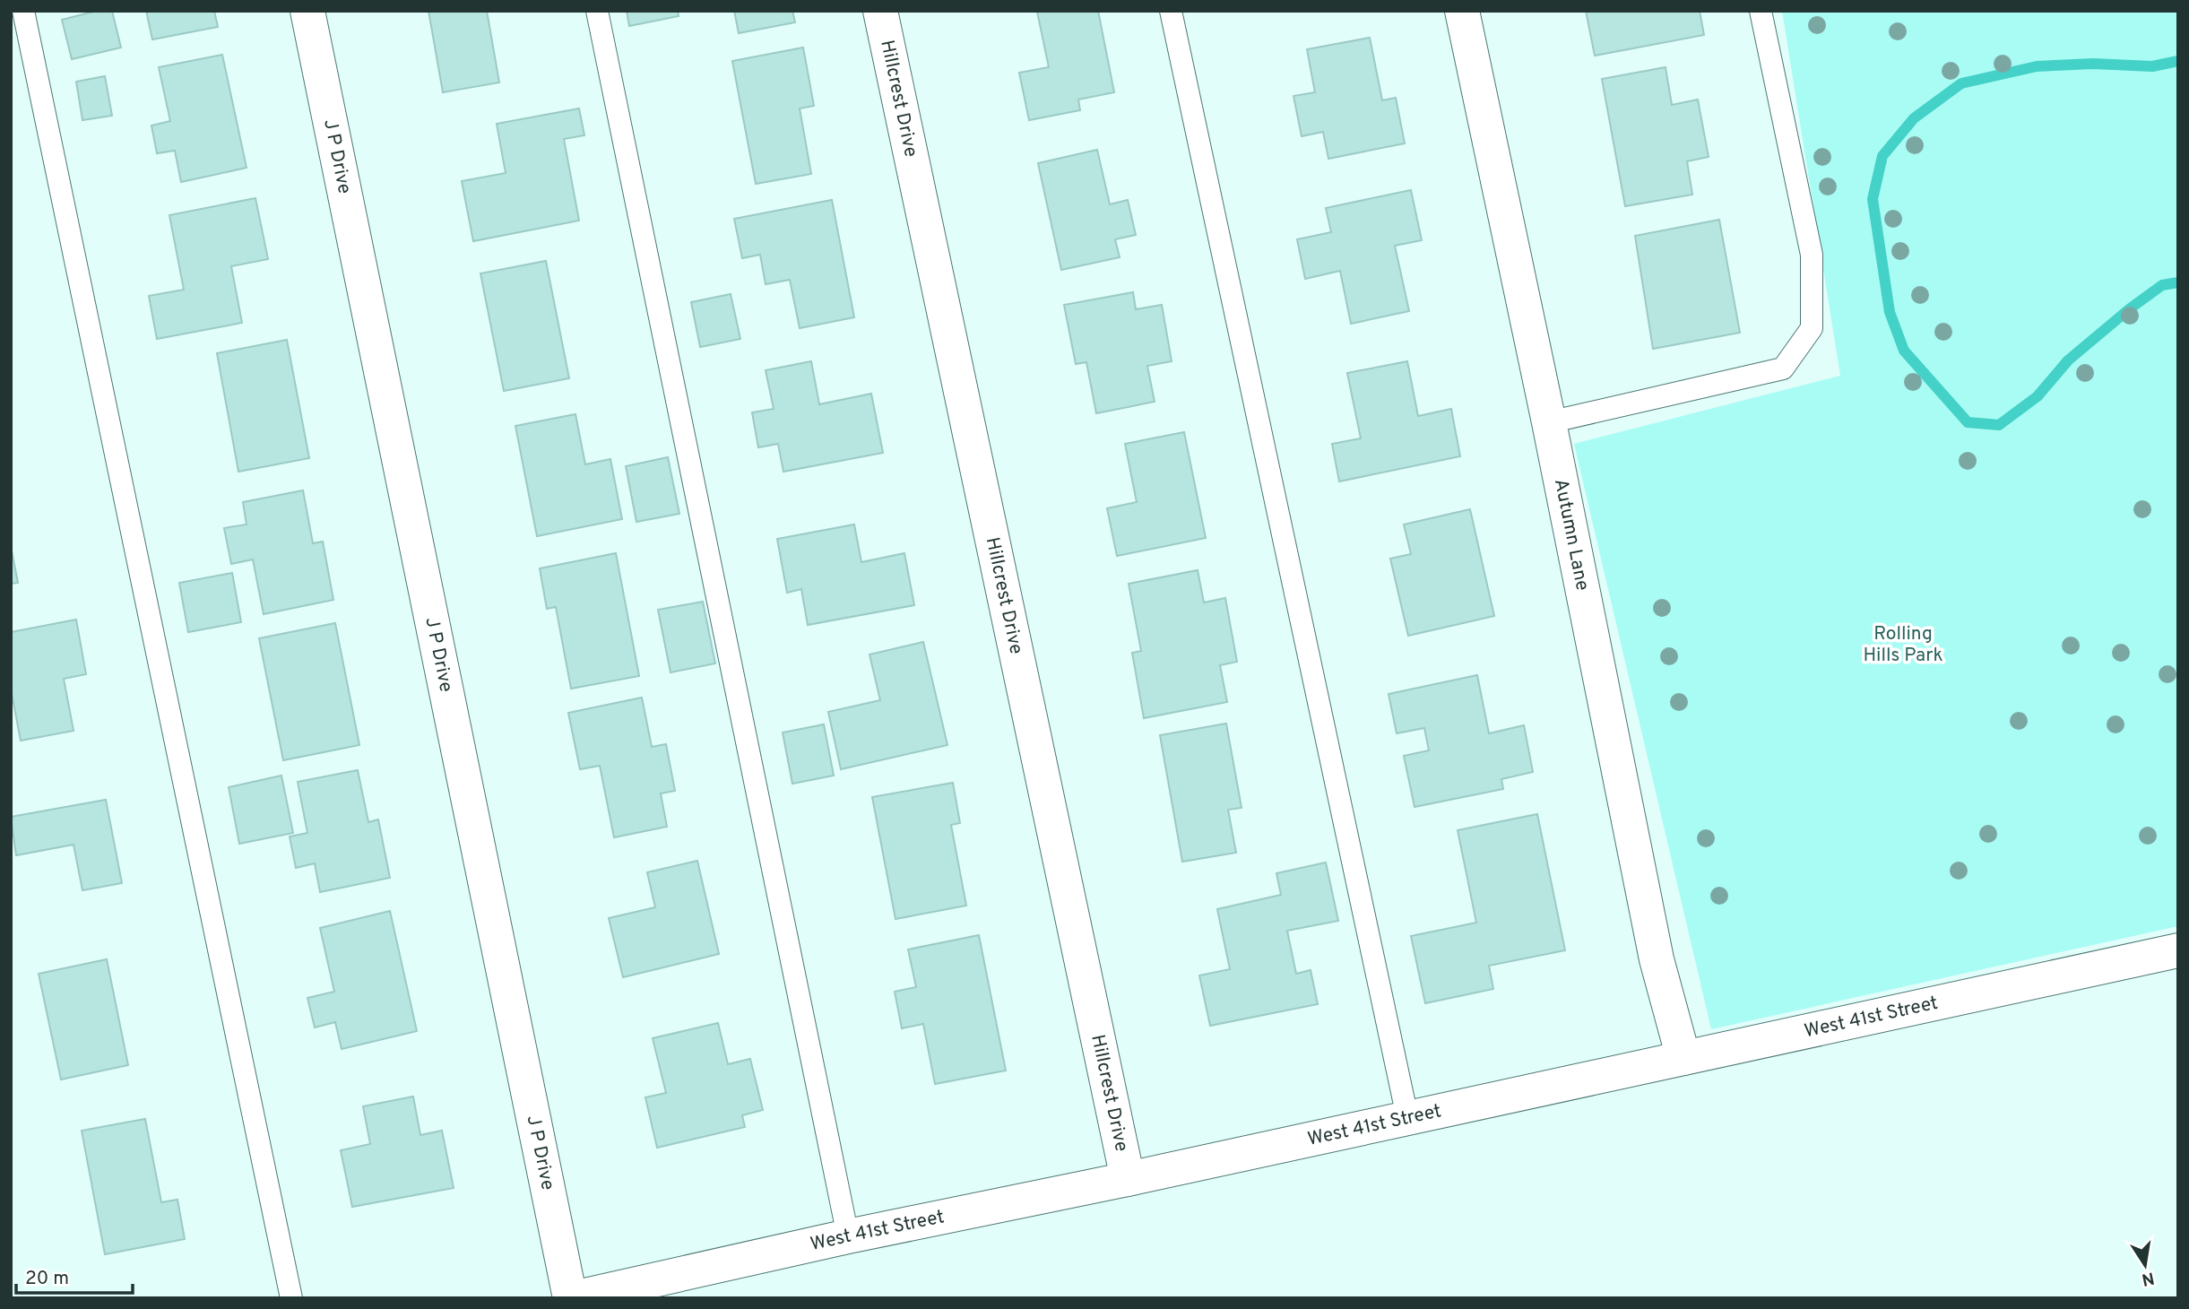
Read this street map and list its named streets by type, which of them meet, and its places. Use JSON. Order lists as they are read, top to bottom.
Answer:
{
  "streets": {
    "street": [
      "Hillcrest Drive",
      "J P Drive",
      "Autumn Lane",
      "West 41st Street"
    ]
  },
  "crossings": [
    ["Hillcrest Drive", "West 41st Street"],
    ["J P Drive", "West 41st Street"],
    ["Autumn Lane", "West 41st Street"]
  ],
  "parks": ["Rolling Hills Park"],
  "scale_bar": "20 m",
  "north": "bottom"
}
